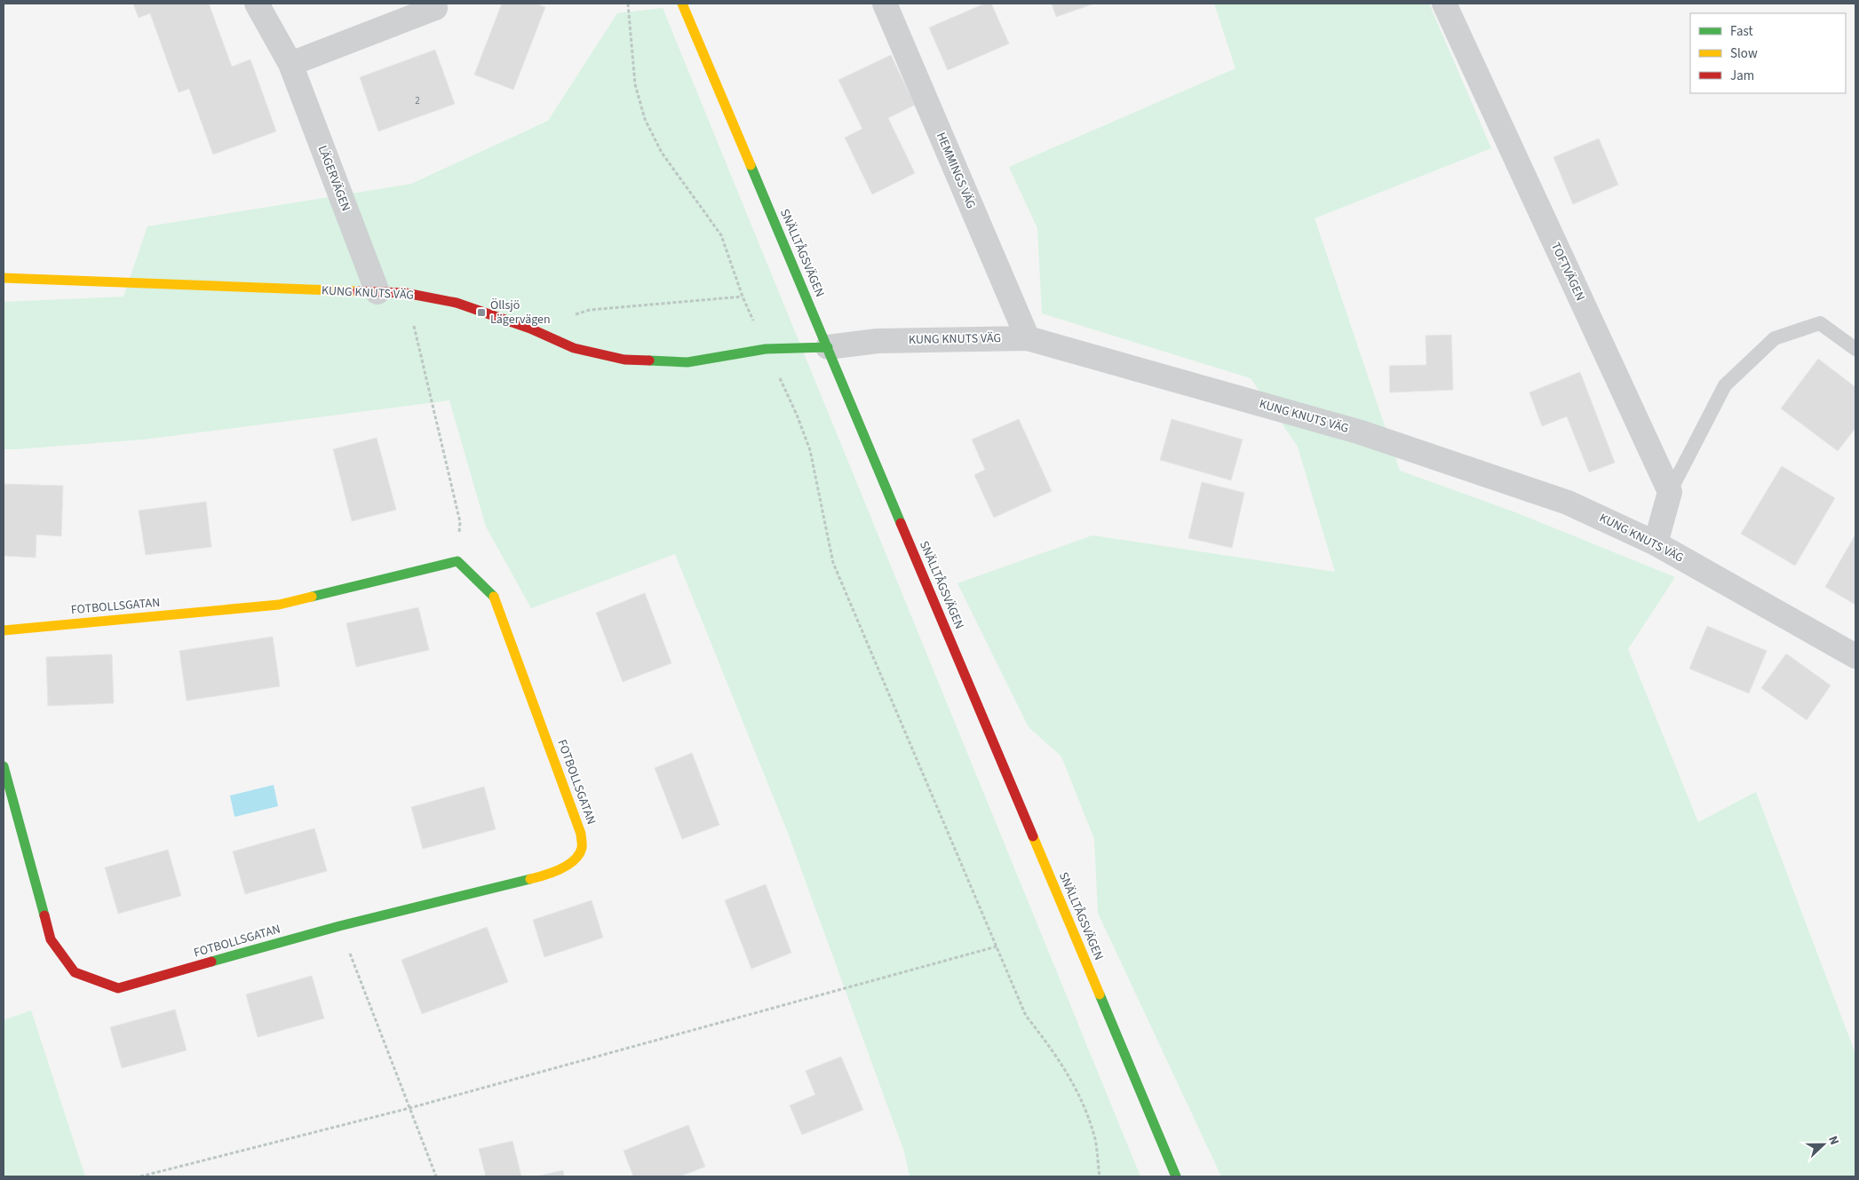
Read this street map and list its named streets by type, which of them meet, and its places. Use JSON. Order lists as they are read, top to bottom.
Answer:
{
  "streets": {
    "street": [
      "HEMMINGS VÄG",
      "LÄGERVÄGEN",
      "SNÄLLTÅGSVÄGEN",
      "TOFTVÄGEN",
      "KUNG KNUTS VÄG",
      "FOTBOLLSGATAN"
    ]
  },
  "crossings": [
    ["HEMMINGS VÄG", "KUNG KNUTS VÄG"],
    ["LÄGERVÄGEN", "KUNG KNUTS VÄG"],
    ["SNÄLLTÅGSVÄGEN", "KUNG KNUTS VÄG"]
  ],
  "places": {
    "transit": ["Öllsjö Lägervägen"]
  },
  "house_numbers": ["2"],
  "legend": ["Fast", "Slow", "Jam"],
  "north": "right"
}
